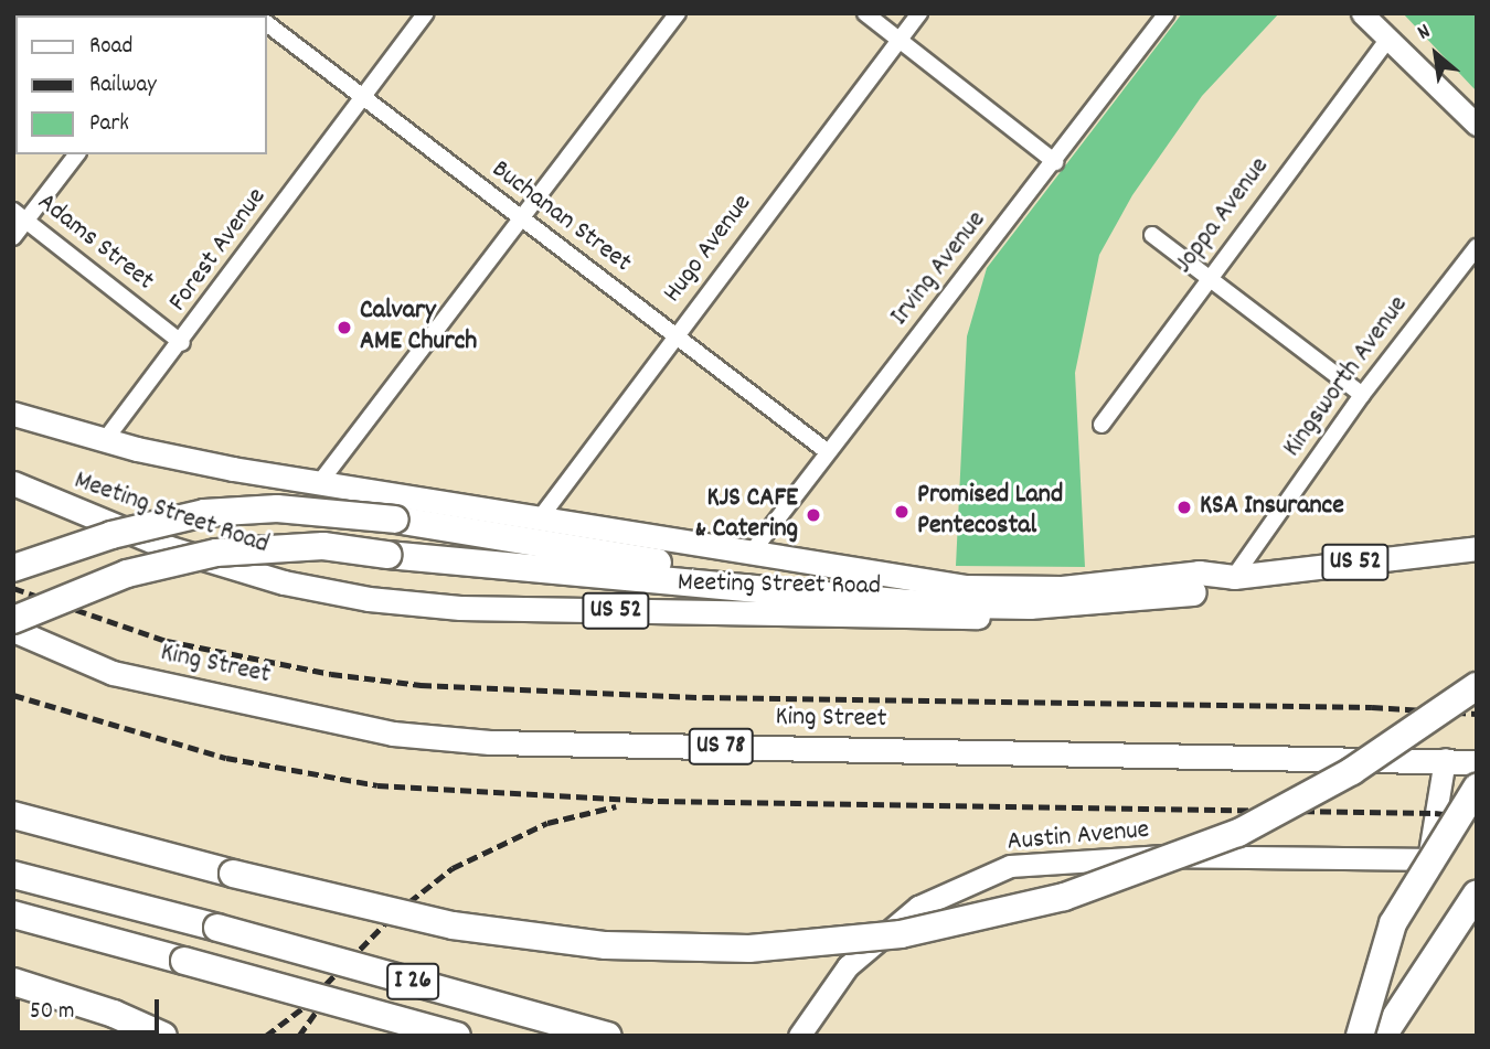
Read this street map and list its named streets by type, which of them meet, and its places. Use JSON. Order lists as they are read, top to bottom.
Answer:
{
  "streets": {
    "highway": ["I 26"],
    "main road": [
      "Meeting Street Road",
      "US 52",
      "King Street",
      "US 78"
    ],
    "street": [
      "Joppa Avenue",
      "Buchanan Street",
      "Adams Street",
      "Hugo Avenue",
      "Forest Avenue",
      "Irving Avenue",
      "Kingsworth Avenue",
      "Austin Avenue"
    ]
  },
  "crossings": [
    ["Buchanan Street", "Hugo Avenue"],
    ["Buchanan Street", "Forest Avenue"],
    ["Buchanan Street", "Irving Avenue"],
    ["Adams Street", "Forest Avenue"],
    ["Hugo Avenue", "Meeting Street Road"],
    ["Forest Avenue", "Meeting Street Road"],
    ["Irving Avenue", "Meeting Street Road"],
    ["Kingsworth Avenue", "Meeting Street Road"],
    ["King Street", "Austin Avenue"]
  ],
  "places": [
    "Calvary AME Church",
    "KSA Insurance",
    "Promised Land Pentecostal",
    "KJS CAFE & Catering"
  ],
  "legend": ["Road", "Railway", "Park"],
  "scale_bar": "50 m",
  "north": "top left"
}
